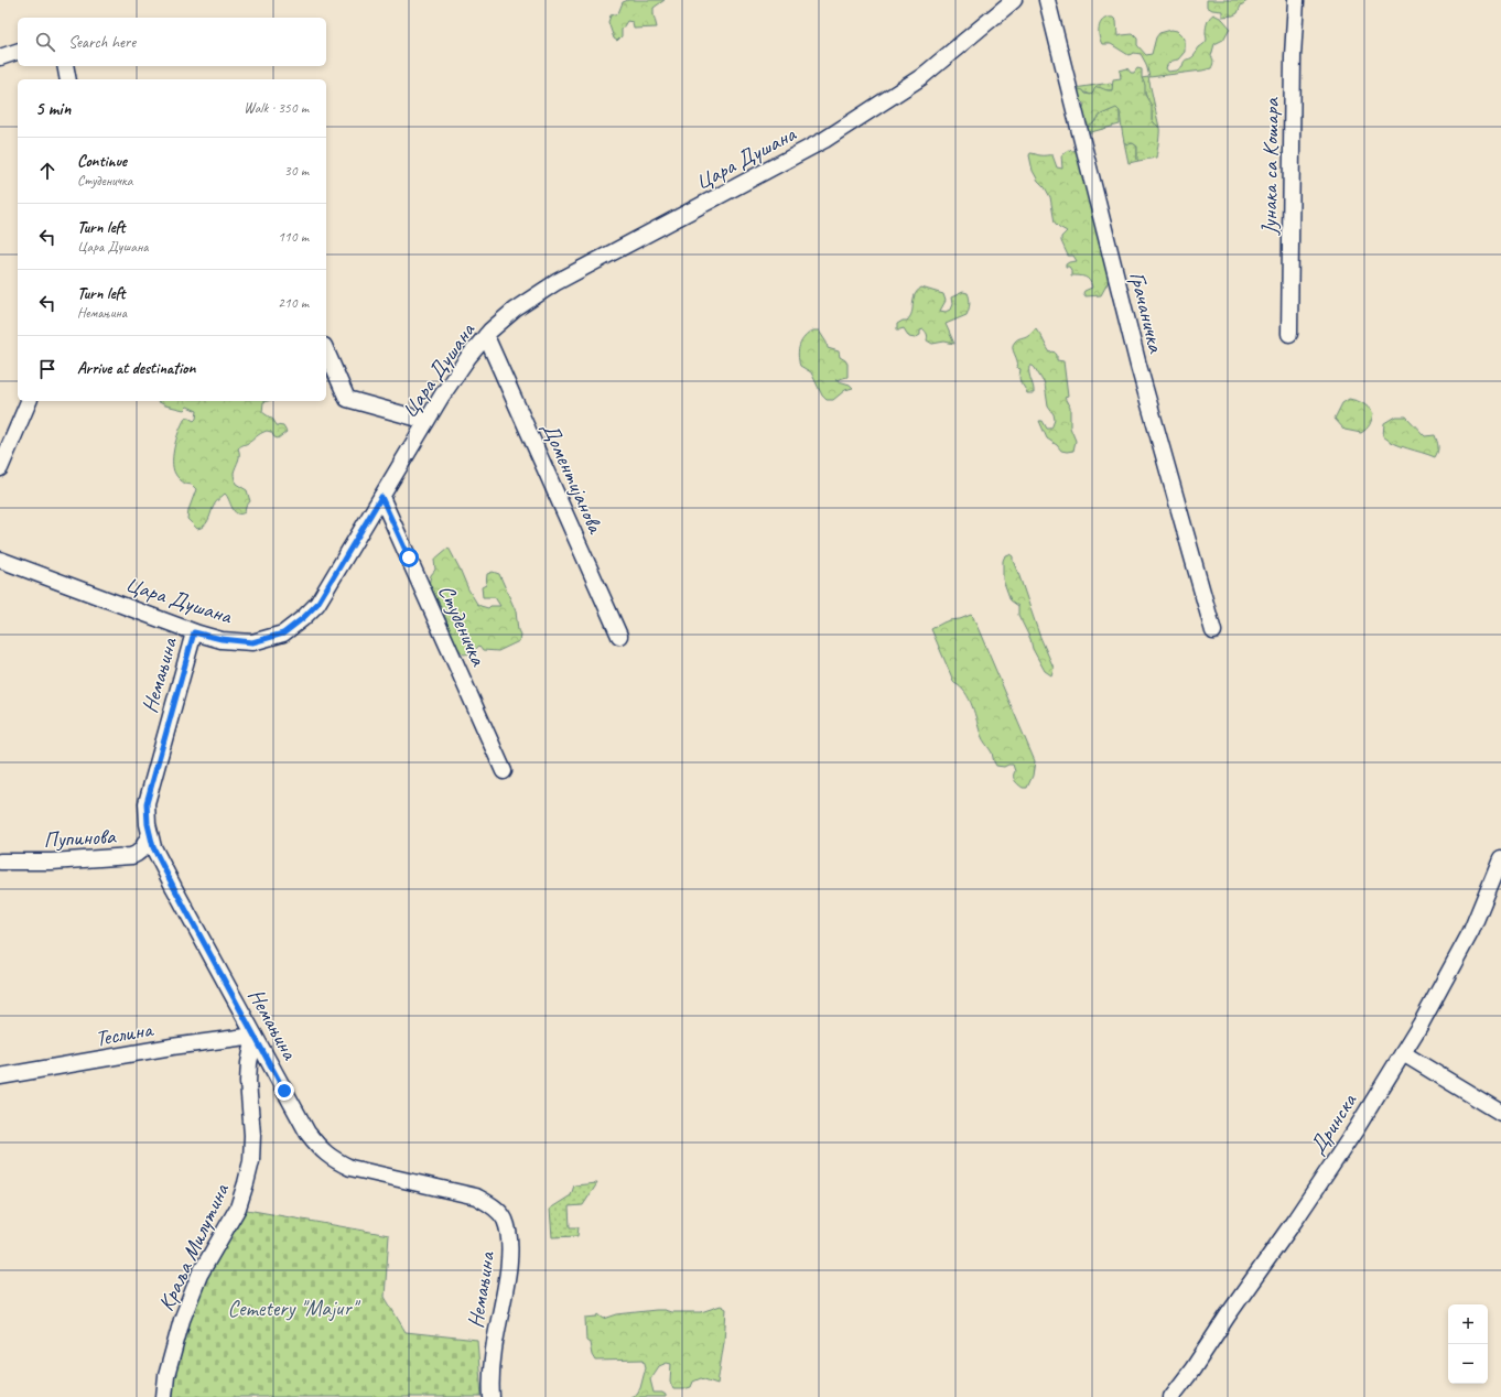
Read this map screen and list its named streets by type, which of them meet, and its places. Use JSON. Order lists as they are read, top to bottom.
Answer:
{
  "streets": {
    "street": [
      "Цара Душана",
      "Јунака са Кошара",
      "Грачаничка",
      "Доментијанова",
      "Студеничка",
      "Немањина",
      "Пупинова",
      "Теслина",
      "Дринска",
      "Краља Милутина"
    ]
  },
  "crossings": [
    ["Цара Душана", "Доментијанова"],
    ["Цара Душана", "Студеничка"],
    ["Цара Душана", "Немањина"],
    ["Немањина", "Пупинова"],
    ["Немањина", "Теслина"],
    ["Немањина", "Краља Милутина"],
    ["Теслина", "Краља Милутина"]
  ],
  "parks": ["Cemetery \"Majur\""],
  "page": {
    "search": "Search here",
    "heading": ["5 min", "Walk · 350 m"],
    "list": [
      ["Continue", "Студеничка", "30 m"],
      ["Turn left", "Цара Душана", "110 m"],
      ["Turn left", "Немањина", "210 m"],
      "Arrive at destination"
    ],
    "map_buttons": ["+", "−"]
  }
}
